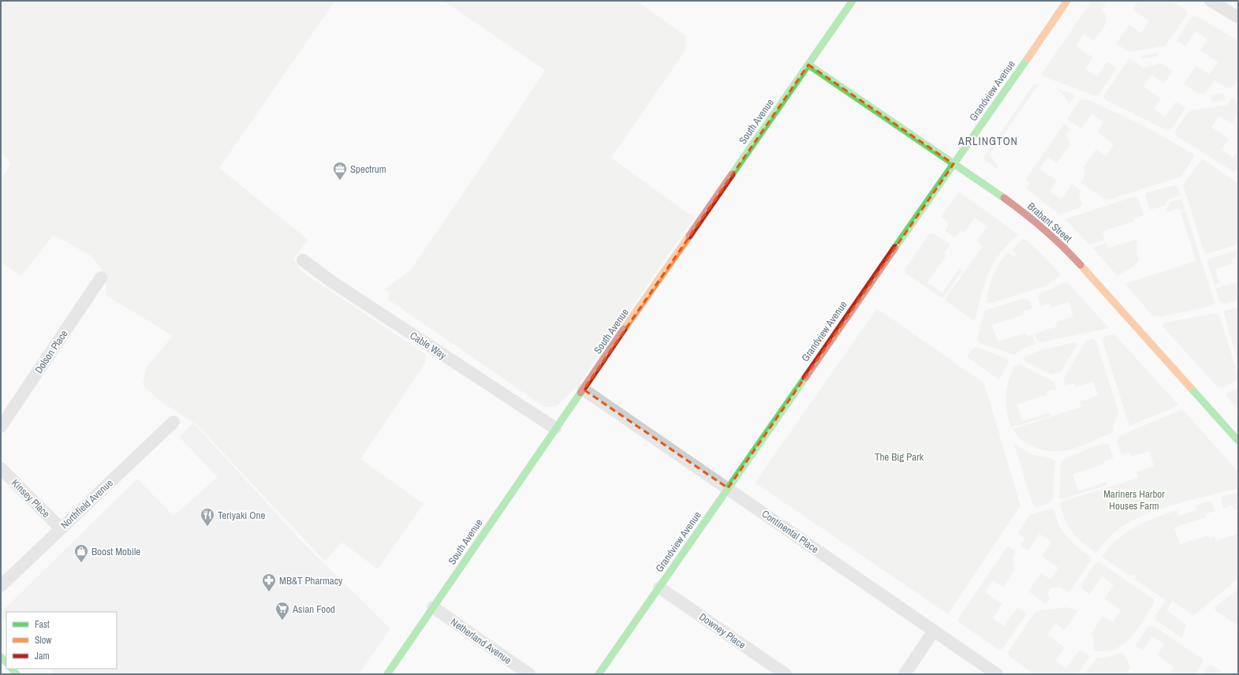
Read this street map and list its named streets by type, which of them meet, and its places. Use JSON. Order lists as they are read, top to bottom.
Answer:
{
  "streets": {
    "street": [
      "Grandview Avenue",
      "South Avenue",
      "Brabant Street",
      "Cable Way",
      "Dolson Place",
      "Kinsey Place",
      "Northfield Avenue",
      "Continental Place",
      "Downey Place",
      "Netherland Avenue"
    ]
  },
  "crossings": [
    ["Grandview Avenue", "Brabant Street"],
    ["Grandview Avenue", "Continental Place"],
    ["Grandview Avenue", "Downey Place"],
    ["South Avenue", "Brabant Street"],
    ["South Avenue", "Cable Way"],
    ["South Avenue", "Continental Place"],
    ["South Avenue", "Netherland Avenue"],
    ["Kinsey Place", "Northfield Avenue"]
  ],
  "districts": ["ARLINGTON"],
  "parks": ["The Big Park", "Mariners Harbor Houses Farm"],
  "places": {
    "office": ["Spectrum"],
    "restaurant": ["Teriyaki One"],
    "shop": ["Boost Mobile"],
    "pharmacy": ["MB&T Pharmacy"],
    "supermarket": ["Asian Food"]
  },
  "legend": ["Fast", "Slow", "Jam"]
}
